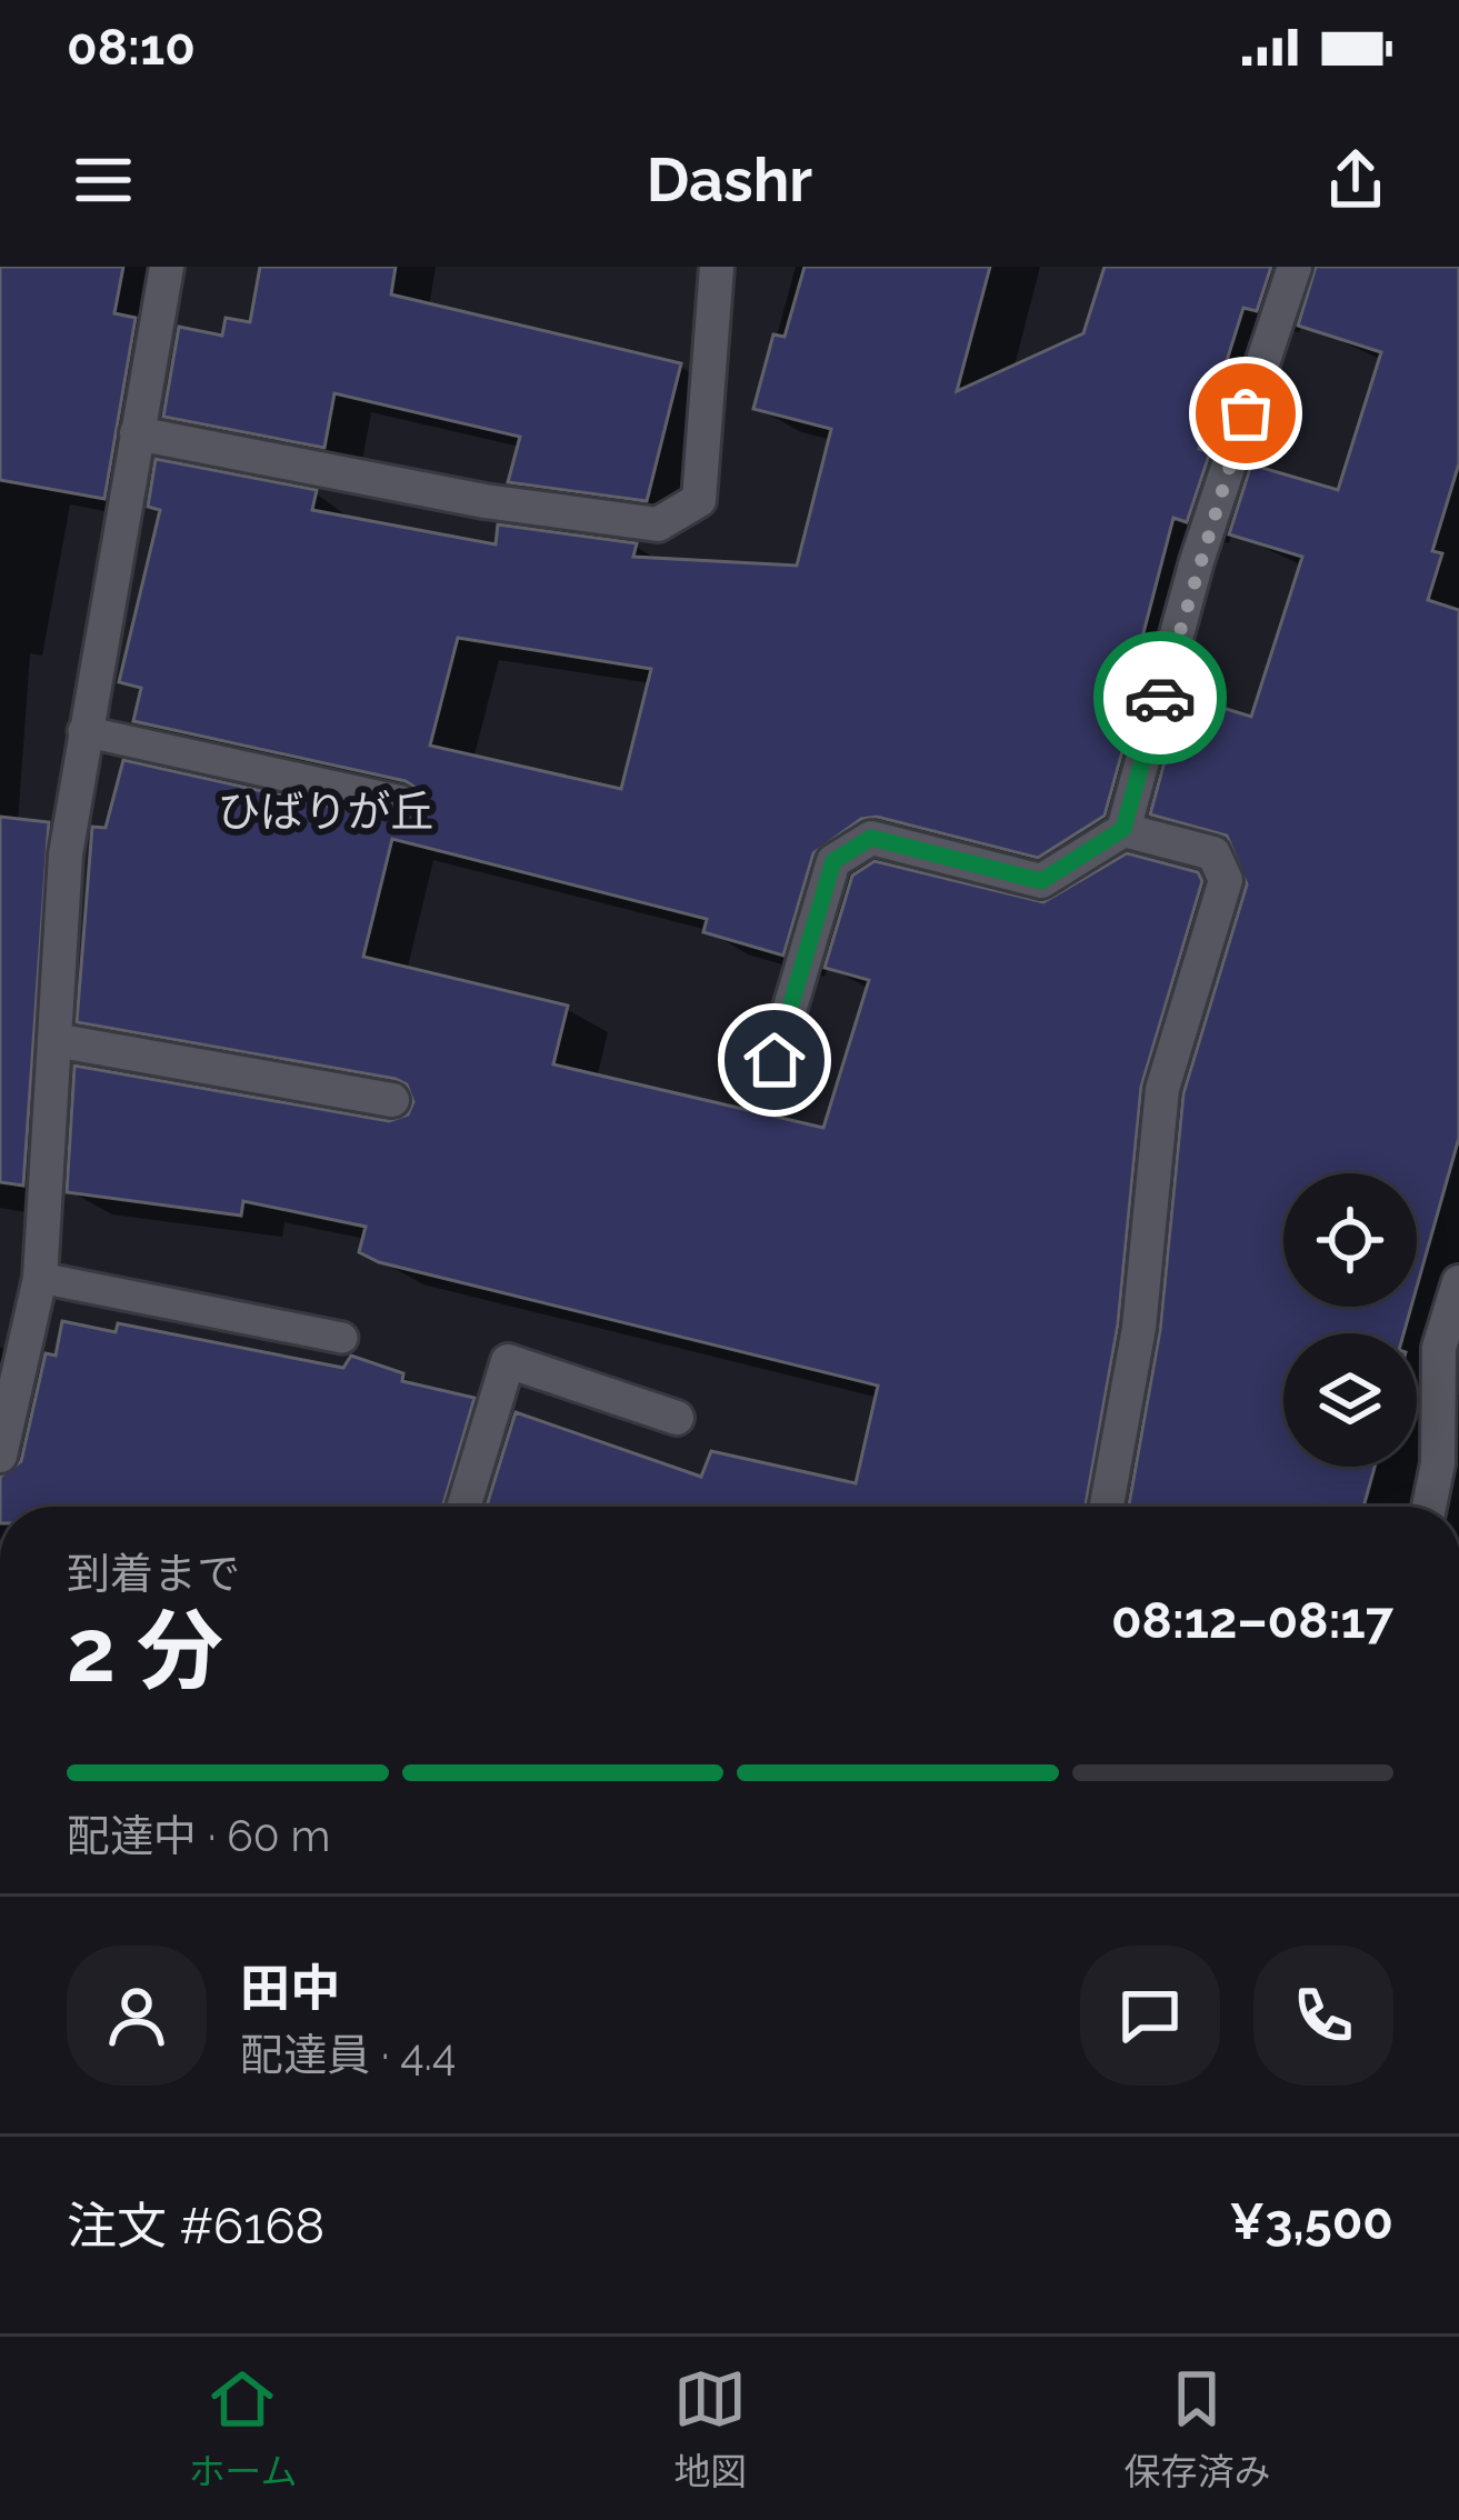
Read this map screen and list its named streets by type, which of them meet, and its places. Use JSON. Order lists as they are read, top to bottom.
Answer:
{
  "districts": ["ひばりが丘"],
  "page": {
    "status": "08:10",
    "header": "Dashr",
    "heading": ["2 分", "到着まで", "08:12–08:17"],
    "panel": [
      "田中",
      "配達員 · 4.4",
      "注文 #6168",
      "¥3,500"
    ],
    "bar": "配達中 · 60 m",
    "tabs": ["ホーム", "地図", "保存済み"]
  }
}
